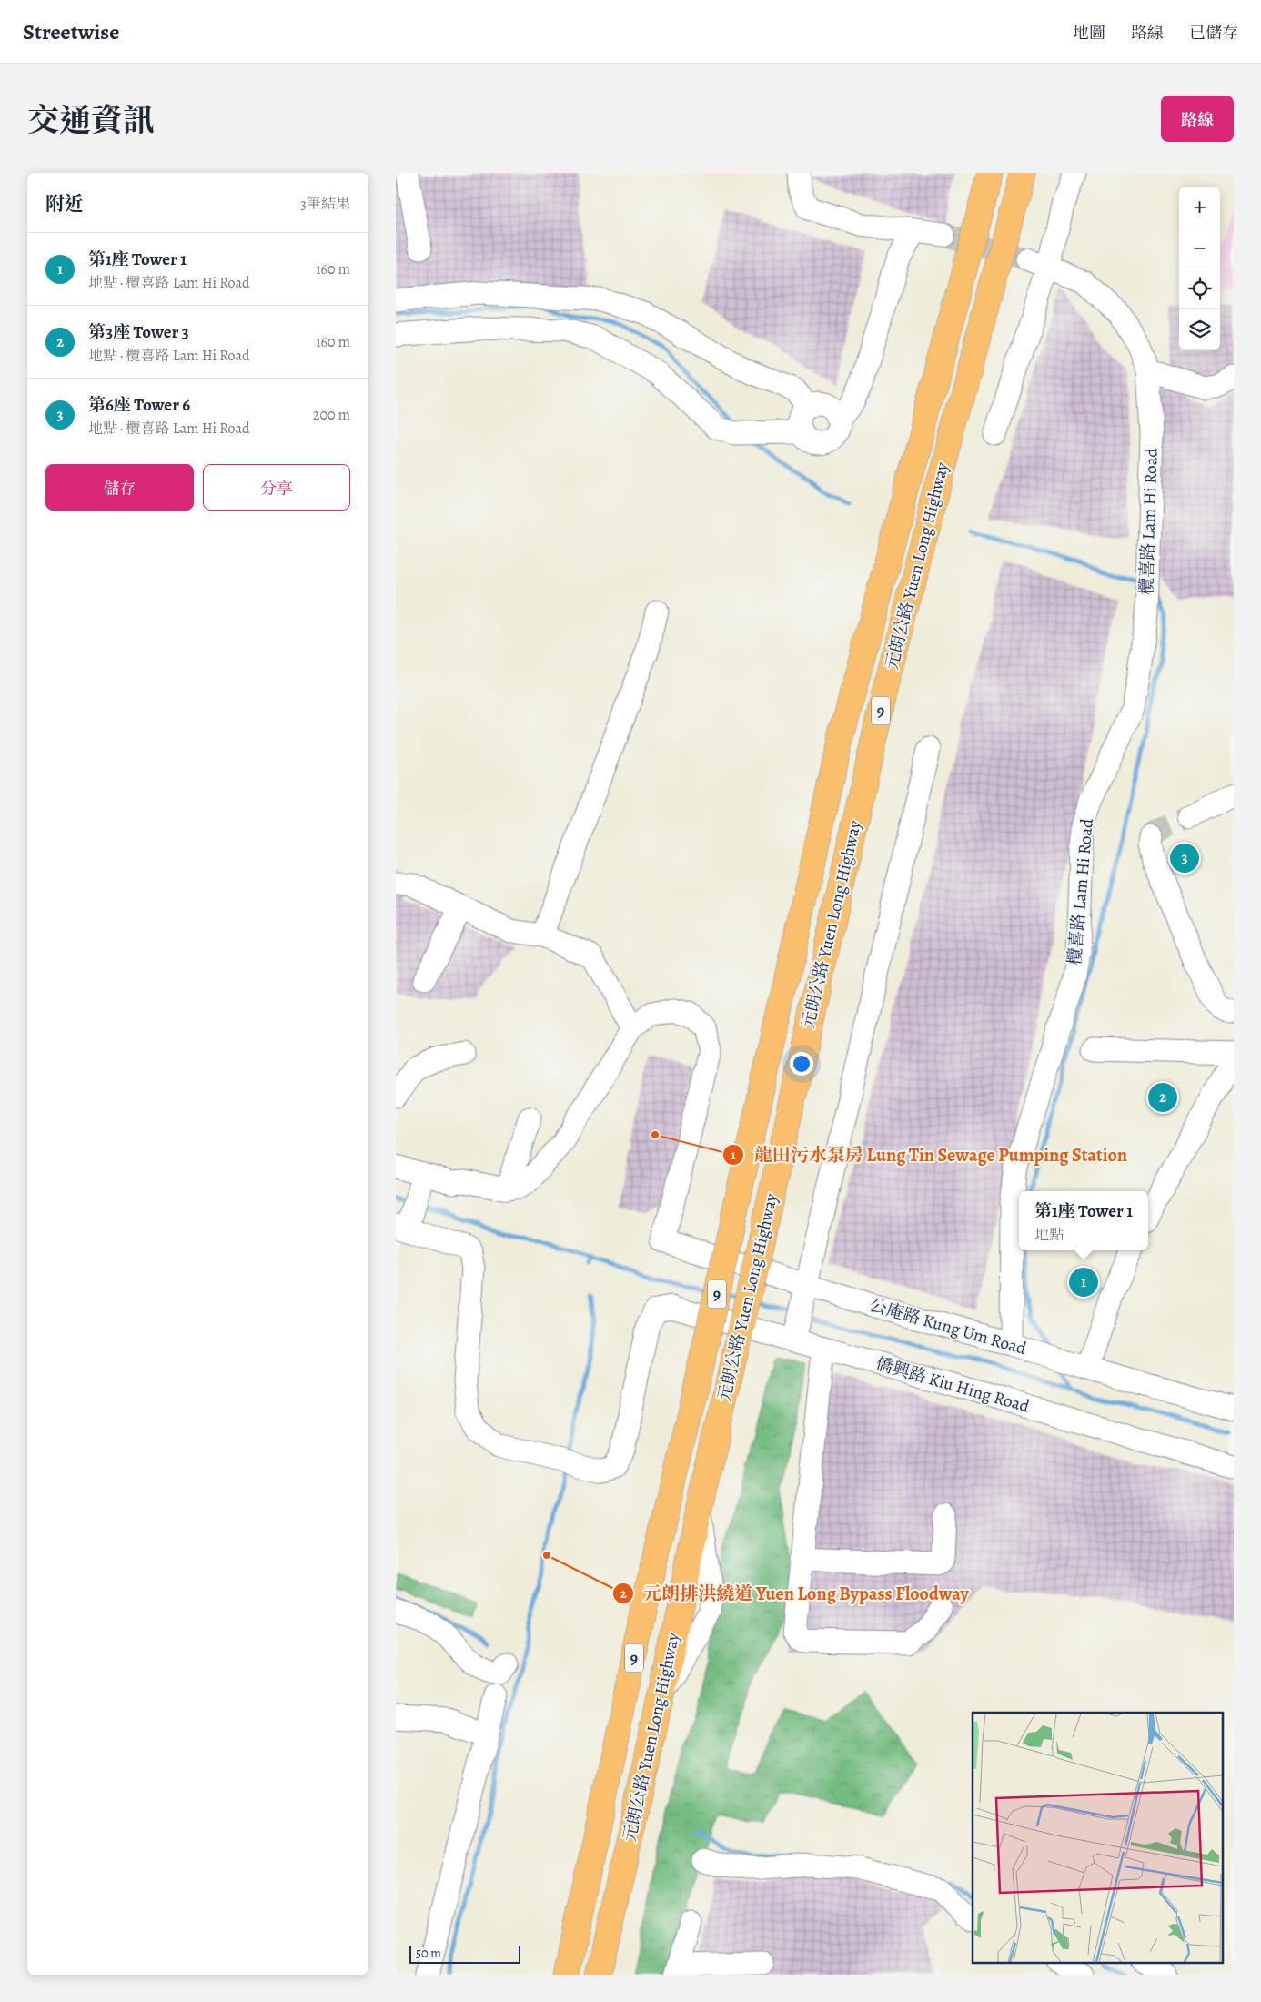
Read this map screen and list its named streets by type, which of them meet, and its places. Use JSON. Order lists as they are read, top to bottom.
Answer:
{
  "streets": {
    "highway": ["元朗公路 Yuen Long Highway", "9"],
    "street": ["欖喜路 Lam Hi Road", "公庵路 Kung Um Road", "僑興路 Kiu Hing Road"]
  },
  "crossings": [
    ["欖喜路 Lam Hi Road", "公庵路 Kung Um Road"]
  ],
  "places": ["龍田污水泵房 Lung Tin Sewage Pumping Station", "元朗排洪繞道 Yuen Long Bypass Floodway"],
  "scale_bar": "50 m",
  "page": {
    "header": "Streetwise",
    "nav": ["地圖", "路線", "已儲存"],
    "title": "交通資訊",
    "buttons": [
      "路線",
      ["儲存", "分享"]
    ],
    "heading": ["附近", "3筆結果"],
    "map_buttons": ["+", "−"],
    "list": [
      {
        "mark": "1",
        "name": "第1座 Tower 1",
        "note": "地點 · 欖喜路 Lam Hi Road",
        "value": "160 m"
      },
      {
        "mark": "2",
        "name": "第3座 Tower 3",
        "note": "地點 · 欖喜路 Lam Hi Road",
        "value": "160 m"
      },
      {
        "mark": "3",
        "name": "第6座 Tower 6",
        "note": "地點 · 欖喜路 Lam Hi Road",
        "value": "200 m"
      }
    ],
    "pins": ["3", "2", "1"],
    "popup": ["第1座 Tower 1", "地點"],
    "scale": "50 m"
  }
}
